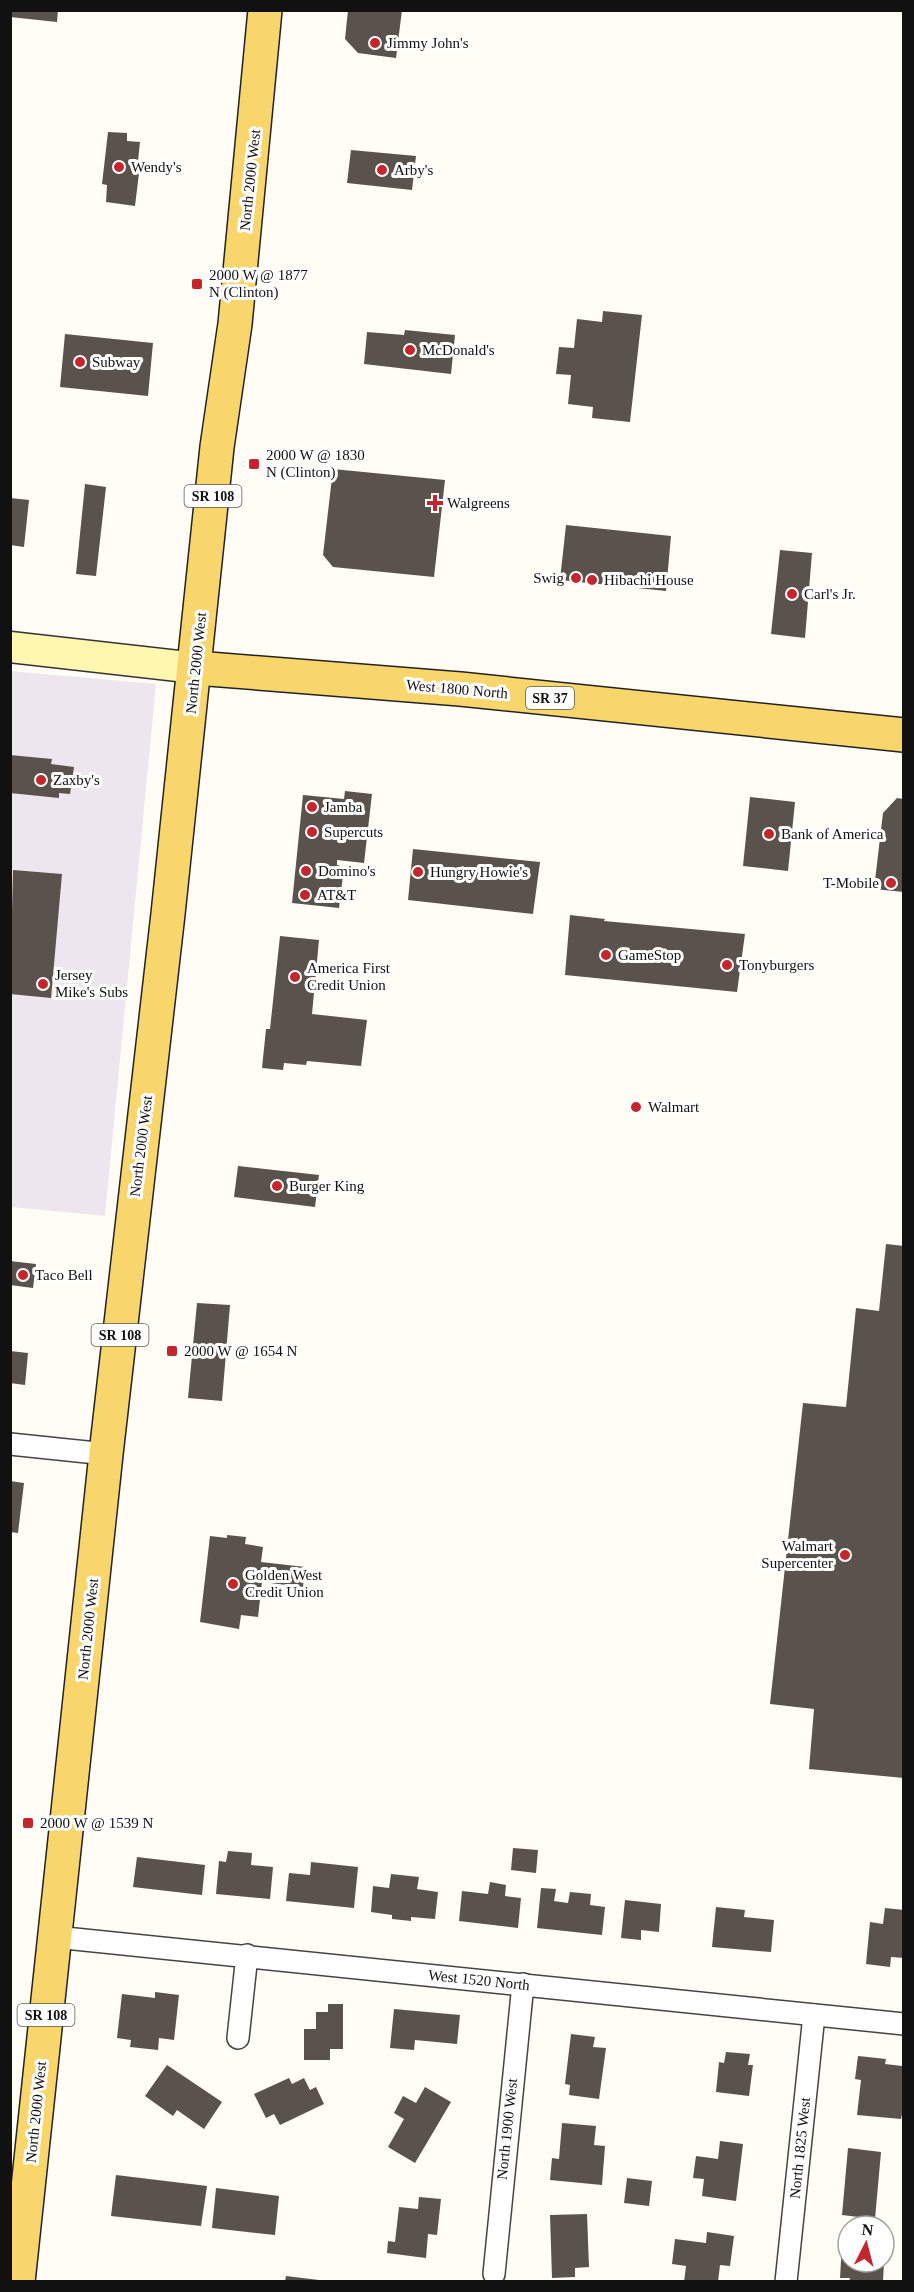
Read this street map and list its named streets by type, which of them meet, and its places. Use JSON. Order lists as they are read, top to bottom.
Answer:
{
  "streets": {
    "main road": [
      "North 2000 West",
      "SR 108",
      "West 1800 North",
      "SR 37"
    ],
    "street": ["West 1520 North", "North 1900 West", "North 1825 West"]
  },
  "crossings": [
    ["North 2000 West", "West 1800 North"],
    ["North 2000 West", "West 1520 North"],
    ["West 1520 North", "North 1900 West"],
    ["West 1520 North", "North 1825 West"]
  ],
  "places": {
    "other": [
      "Jimmy John's",
      "Wendy's",
      "Arby's",
      "McDonald's",
      "Subway",
      "Swig",
      "Hibachi House",
      "Carl's Jr.",
      "Zaxby's",
      "Jamba",
      "Supercuts",
      "Bank of America",
      "Domino's",
      "Hungry Howie's",
      "T-Mobile",
      "AT&T",
      "GameStop",
      "Tonyburgers",
      "America First Credit Union",
      "Jersey Mike's Subs",
      "Walmart",
      "Burger King",
      "Taco Bell",
      "Walmart Supercenter",
      "Golden West Credit Union"
    ],
    "transit": [
      "2000 W @ 1877 N (Clinton)",
      "2000 W @ 1830 N (Clinton)",
      "2000 W @ 1654 N",
      "2000 W @ 1539 N"
    ],
    "health": ["Walgreens"]
  },
  "north": "top"
}
